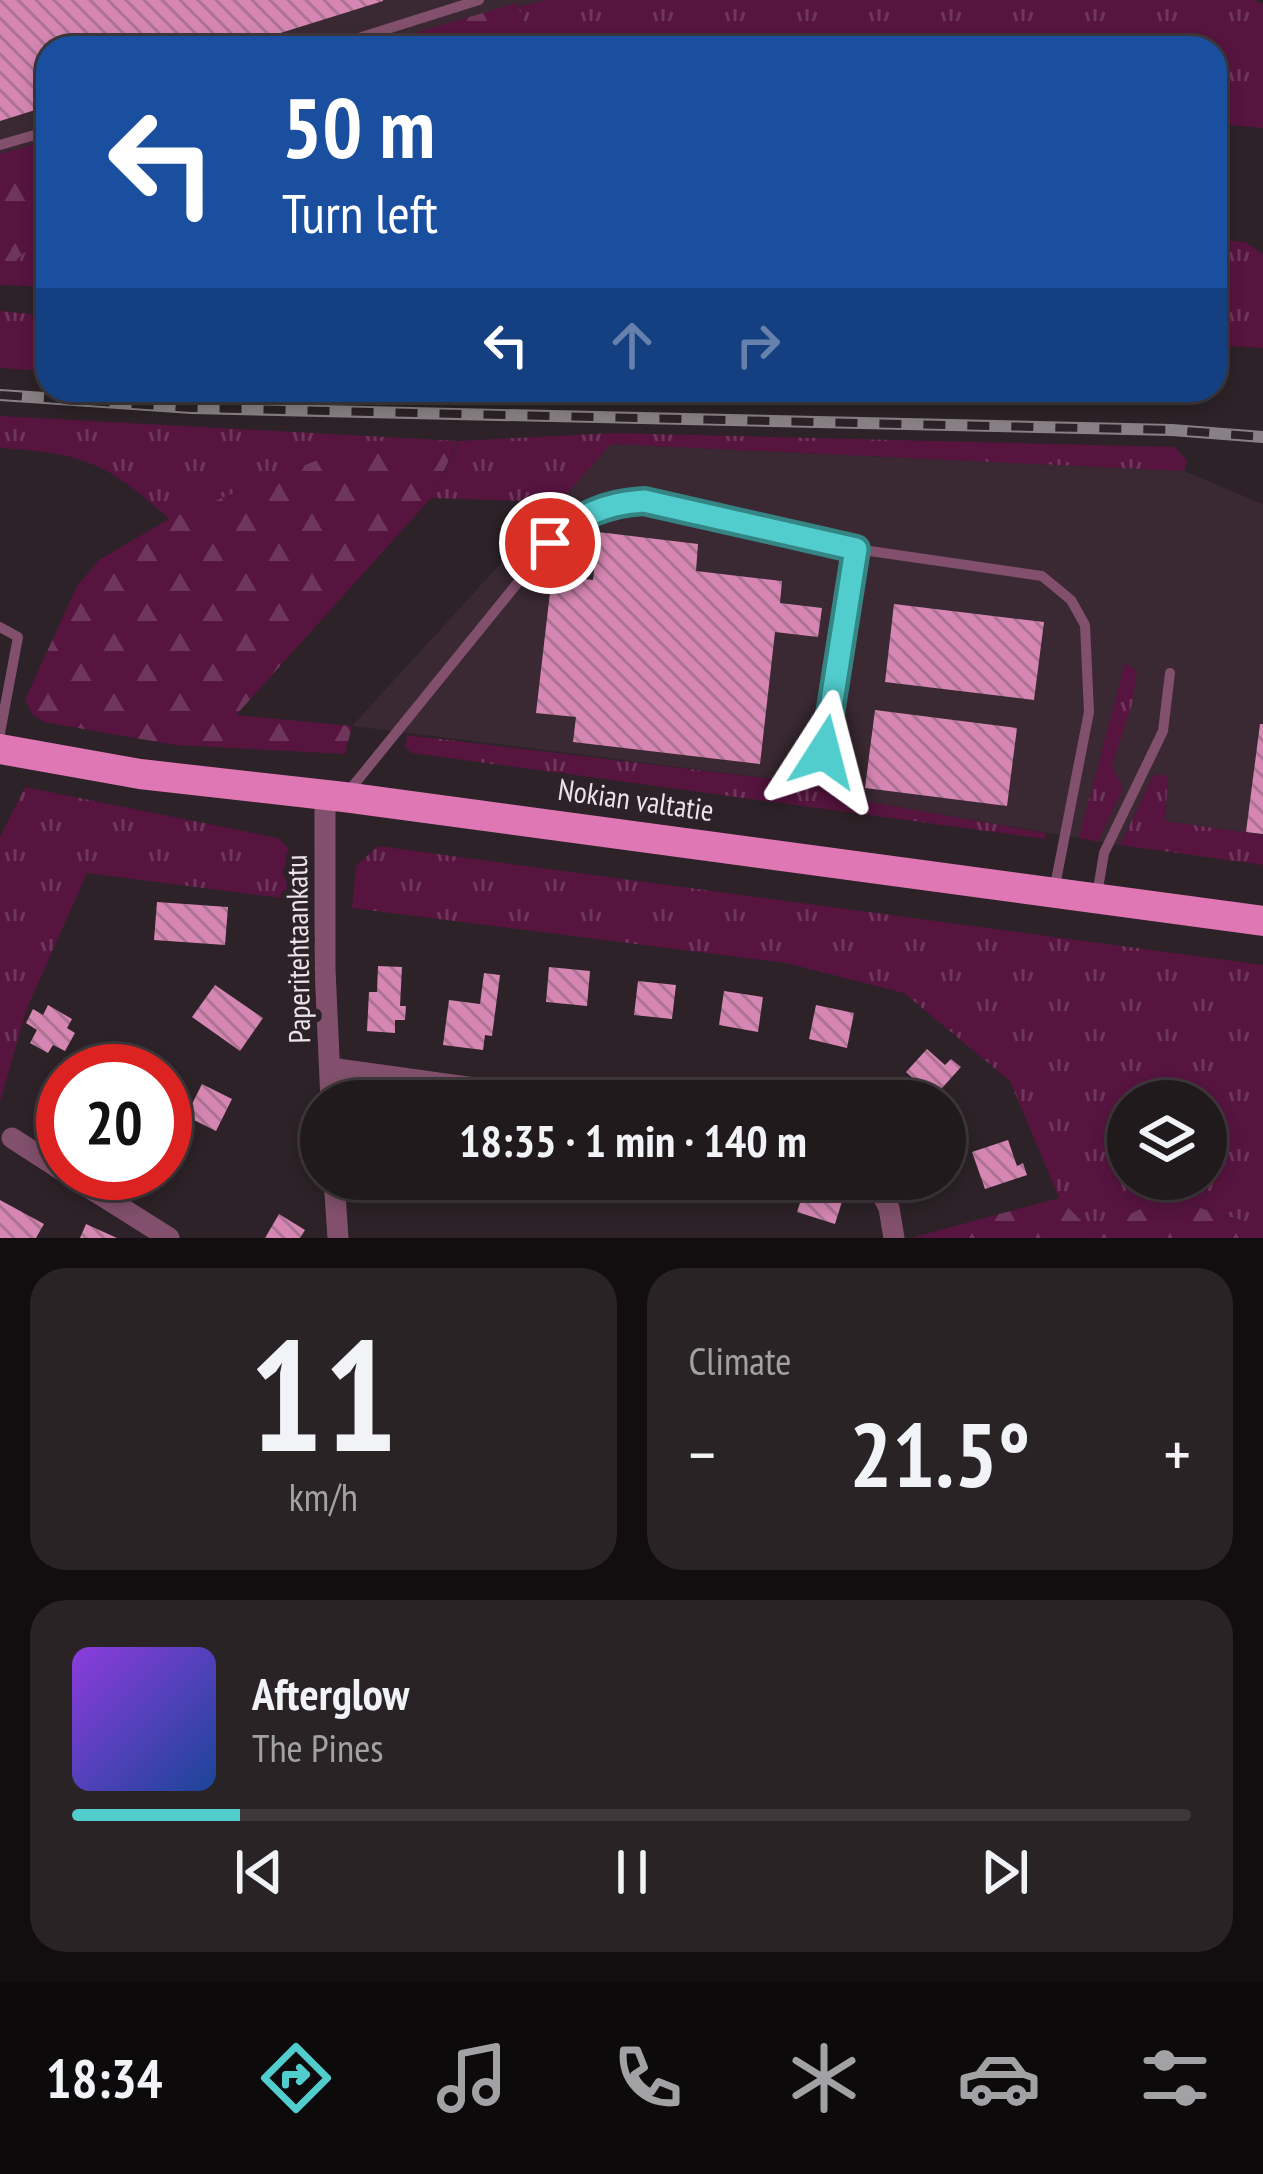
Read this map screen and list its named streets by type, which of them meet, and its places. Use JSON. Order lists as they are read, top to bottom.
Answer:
{
  "streets": {
    "main road": ["Nokian valtatie"],
    "street": ["Paperitehtaankatu"]
  },
  "crossings": [
    ["Nokian valtatie", "Paperitehtaankatu"]
  ],
  "page": {
    "turn": ["50 m", "Turn left"],
    "limit": "20",
    "trip": "18:35 · 1 min · 140 m",
    "tile": [
      ["11", "km/h"],
      "Climate"
    ],
    "heat": ["−", "21.5°", "+"],
    "song": ["Afterglow", "The Pines"],
    "tabs": "18:34"
  }
}
